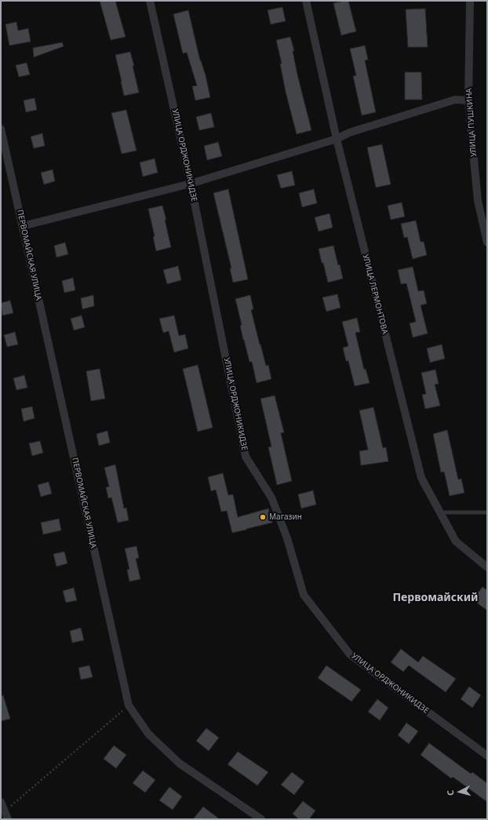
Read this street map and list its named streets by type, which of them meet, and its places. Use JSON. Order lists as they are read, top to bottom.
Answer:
{
  "streets": {
    "street": [
      "УЛИЦА ПУШКИНА",
      "УЛИЦА ОРДЖОНИКИДЗЕ",
      "ПЕРВОМАЙСКАЯ УЛИЦА",
      "УЛИЦА ЛЕРМОНТОВА"
    ]
  },
  "districts": ["Первомайский"],
  "places": ["Магазин"],
  "north": "left"
}
